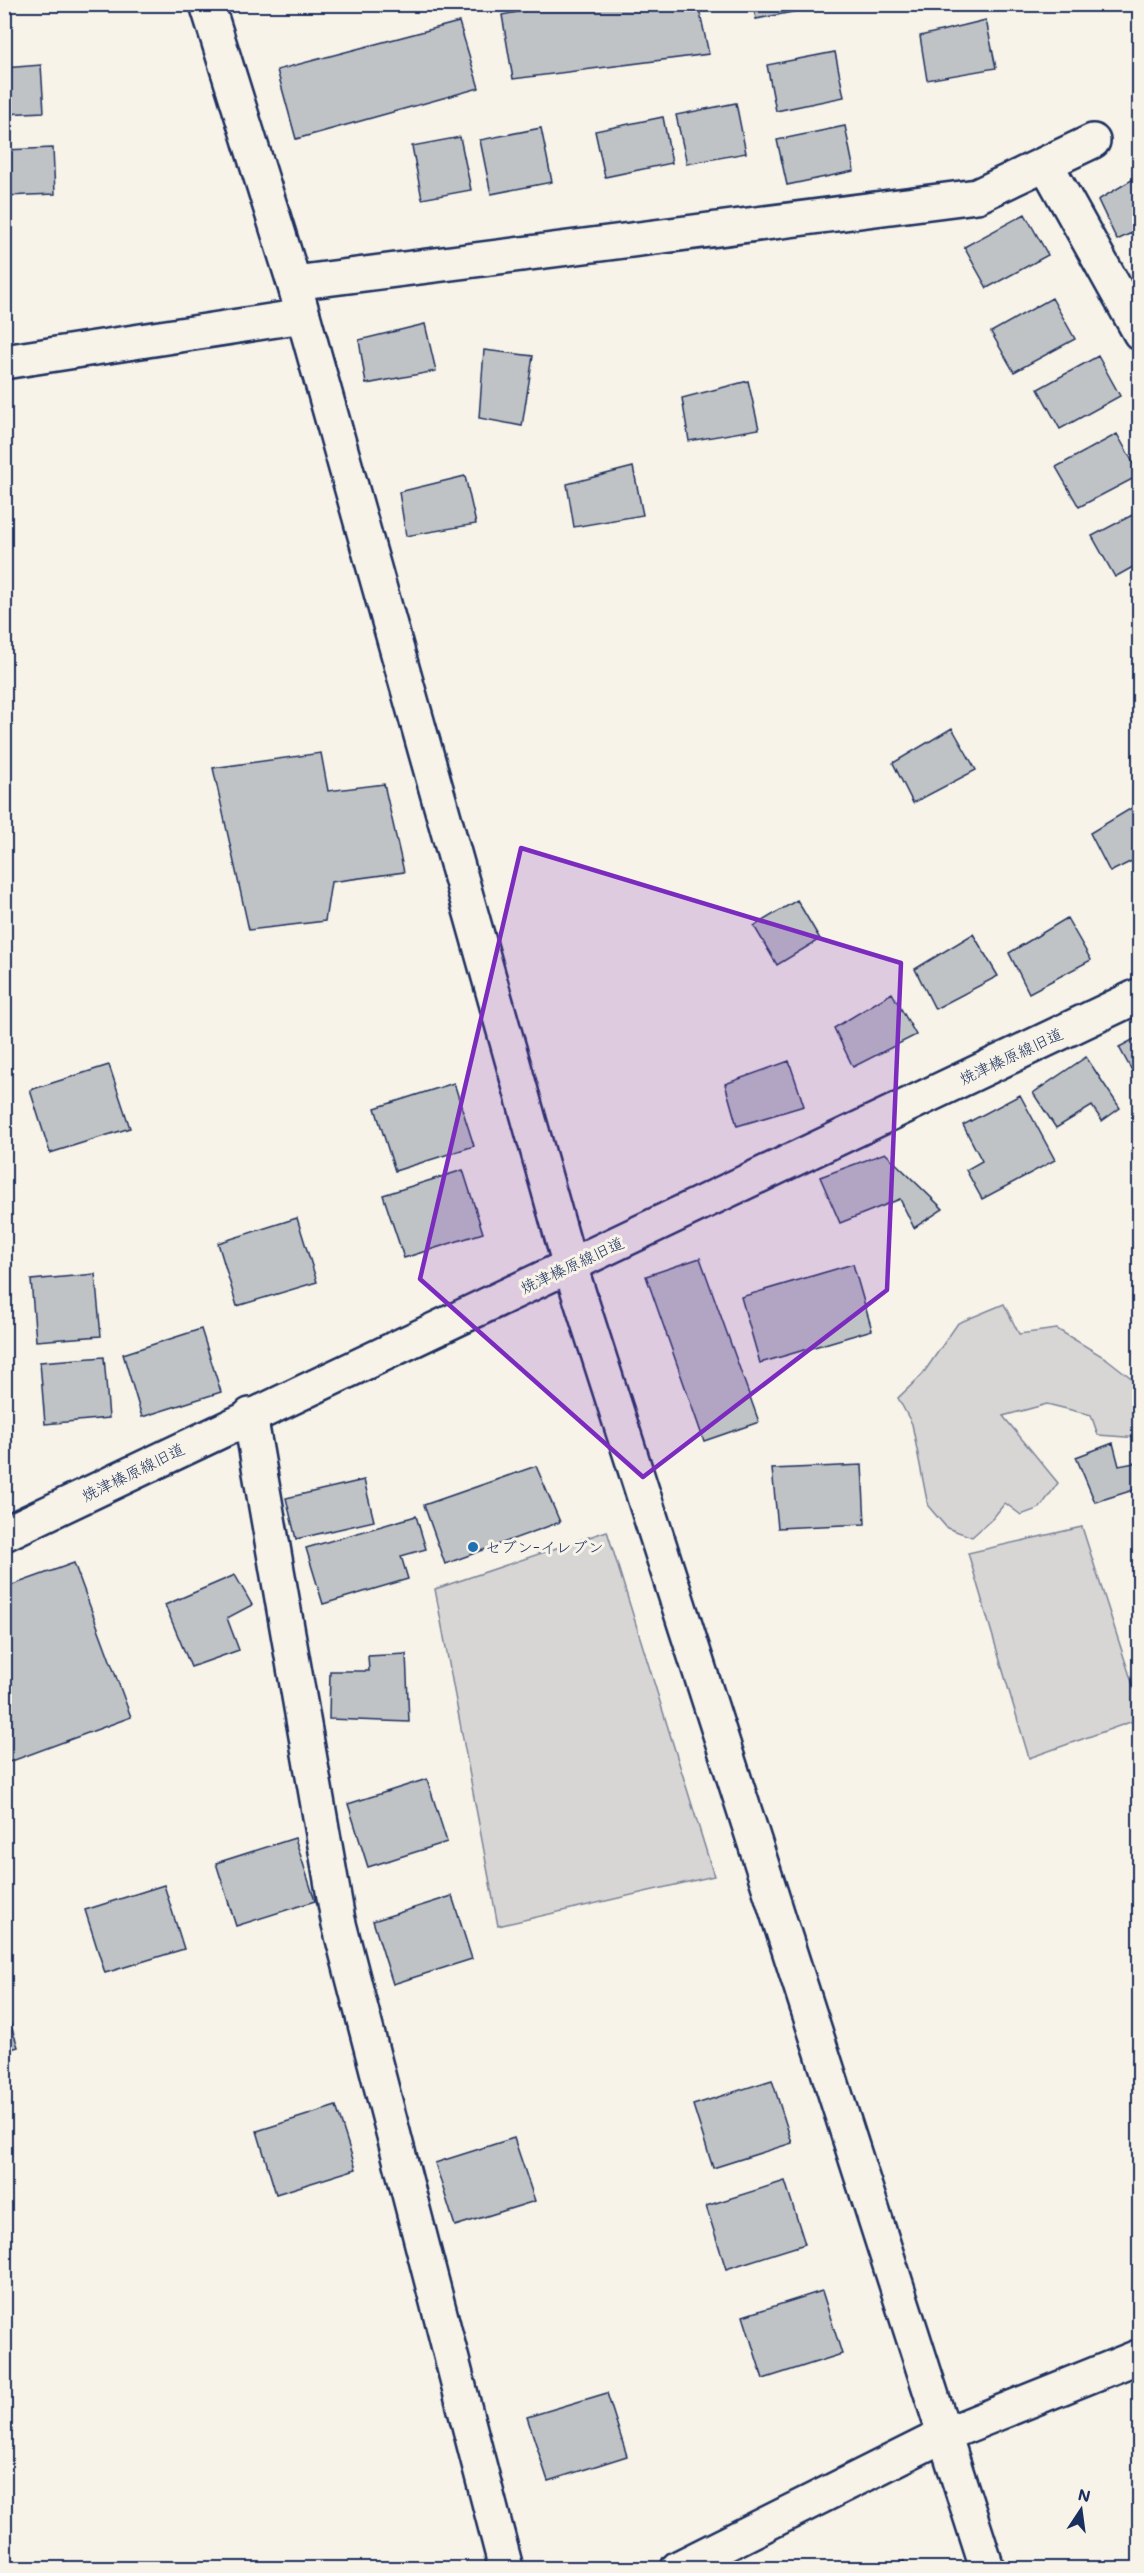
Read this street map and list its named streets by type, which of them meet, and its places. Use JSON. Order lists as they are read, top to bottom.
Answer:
{
  "streets": {
    "street": ["焼津榛原線旧道"]
  },
  "places": ["セブン-イレブン"],
  "north": "top"
}
